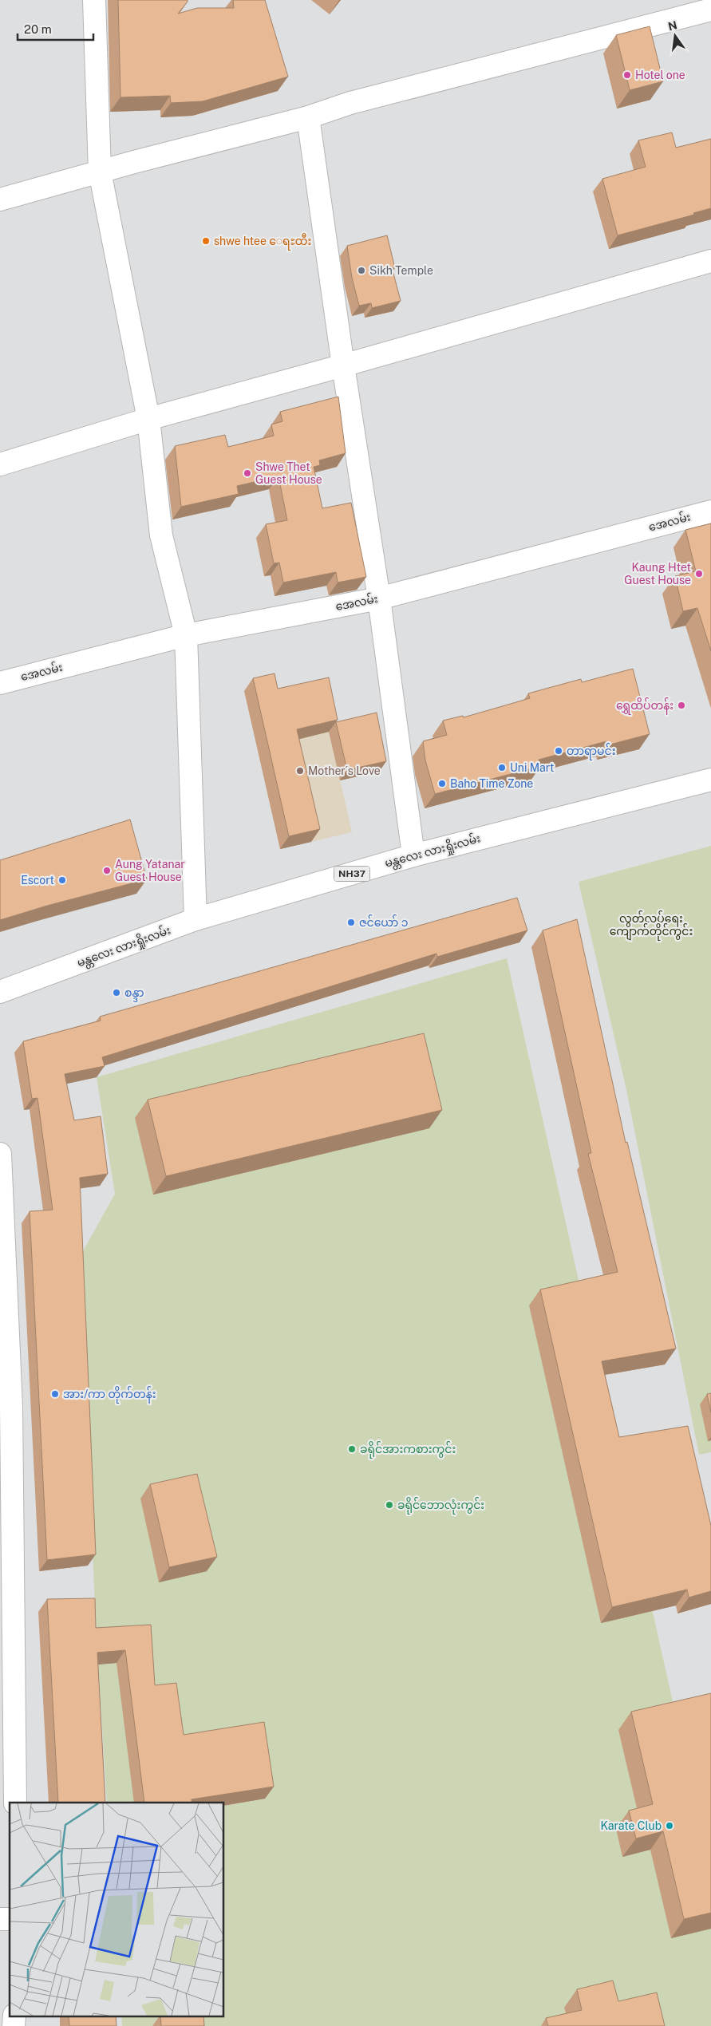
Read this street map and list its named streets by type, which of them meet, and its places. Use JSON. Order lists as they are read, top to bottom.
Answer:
{
  "streets": {
    "main road": ["အေလမ်း", "မန္တလေး လားရှိုးလမ်း", "NH37"]
  },
  "parks": ["လွတ်လပ်ရေး ကျောက်တိုင်ကွင်း"],
  "places": [
    "Hotel one",
    "shwe htee ေရႊထီး",
    "Sikh Temple",
    "Shwe Thet Guest House",
    "Kaung Htet Guest House",
    "ရွှေထိပ်တန်း",
    "တာရာမင်း",
    "Uni Mart",
    "Mother´s Love",
    "Baho Time Zone",
    "Aung Yatanar Guest House",
    "Escort",
    "ဇင်ယော် ၁",
    "စန္ဒာ",
    "အား/ကာ တိုက်တန်း",
    "ခရိုင်အားကစားကွင်း",
    "ခရိုင်ဘောလုံးကွင်း",
    "Karate Club"
  ],
  "scale_bar": "20 m",
  "north": "top"
}
